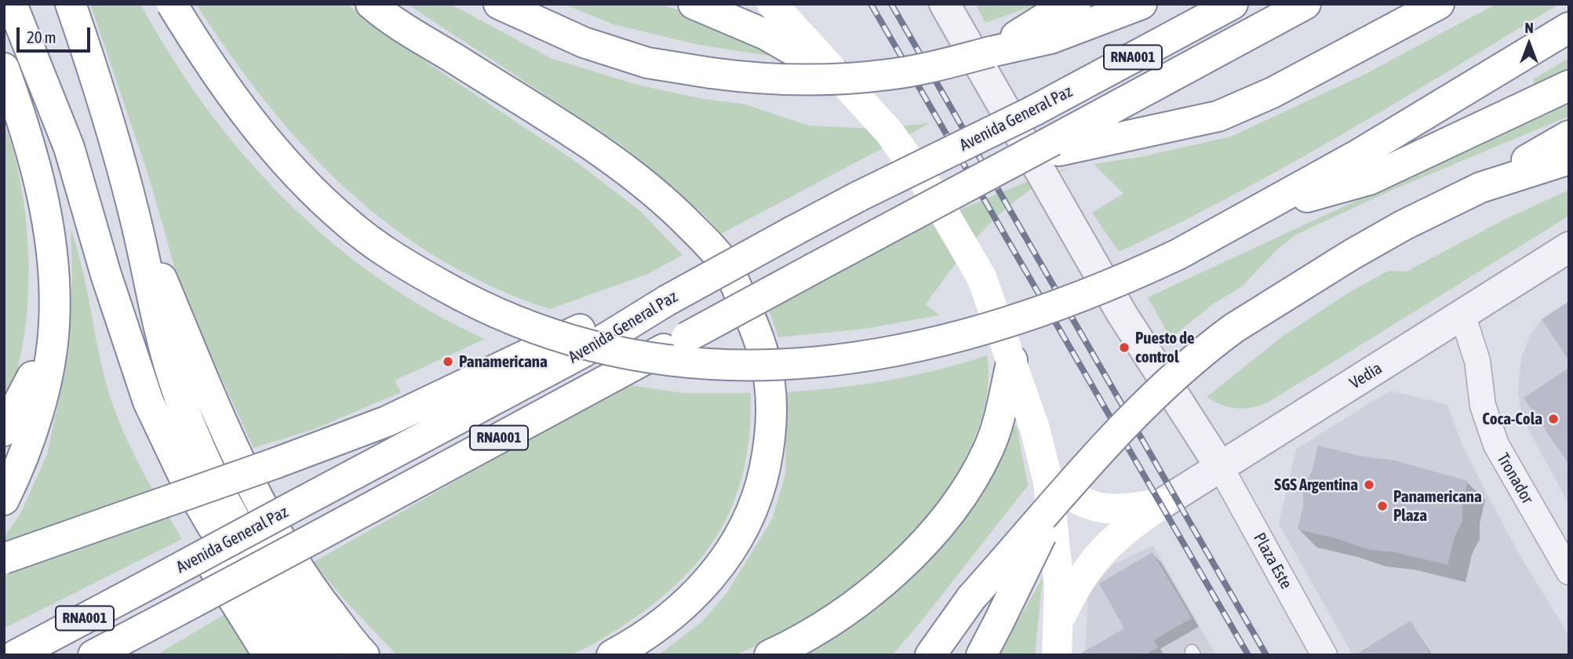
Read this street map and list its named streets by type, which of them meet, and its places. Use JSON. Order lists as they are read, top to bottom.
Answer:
{
  "streets": {
    "main road": ["RNA001", "Avenida General Paz"],
    "street": ["Vedia", "Tronador", "Plaza Este"]
  },
  "crossings": [
    ["Vedia", "Tronador"],
    ["Vedia", "Plaza Este"]
  ],
  "places": [
    "Puesto de control",
    "Panamericana",
    "Coca-Cola",
    "SGS Argentina",
    "Panamericana Plaza"
  ],
  "scale_bar": "20 m",
  "north": "top"
}
